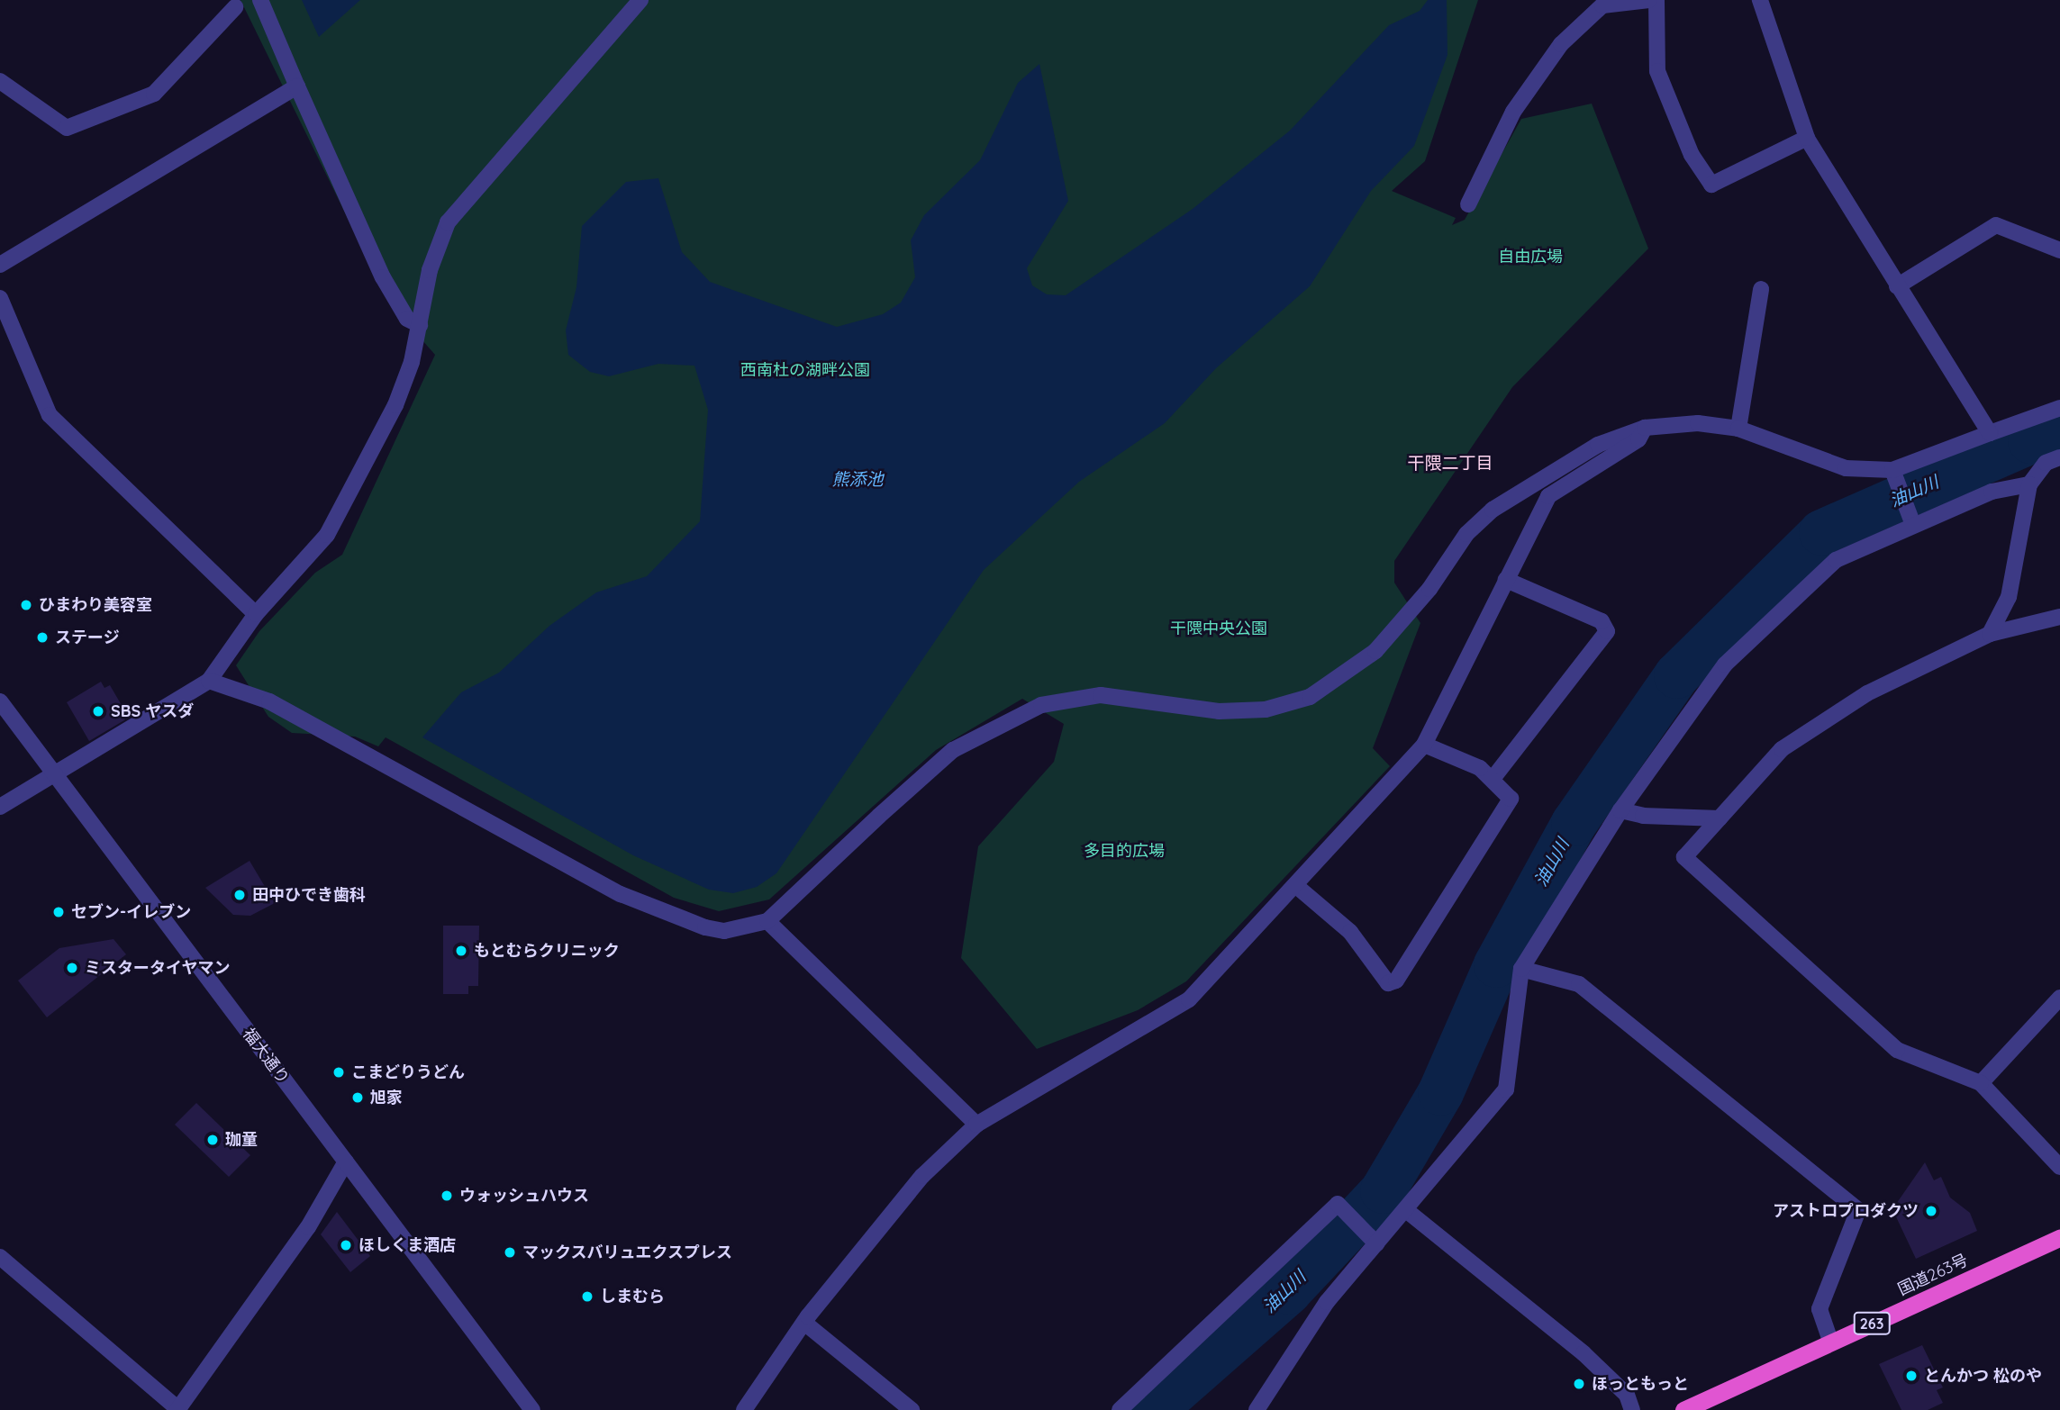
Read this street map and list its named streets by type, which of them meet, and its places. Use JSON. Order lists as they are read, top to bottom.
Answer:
{
  "streets": {
    "highway": ["国道263号", "263"],
    "street": ["福大通り"]
  },
  "districts": ["干隈二丁目"],
  "water": ["熊添池", "油山川"],
  "parks": [
    "自由広場",
    "西南杜の湖畔公園",
    "干隈中央公園",
    "多目的広場"
  ],
  "places": [
    "ひまわり美容室",
    "ステージ",
    "SBS ヤスダ",
    "田中ひでき歯科",
    "セブン-イレブン",
    "もとむらクリニック",
    "ミスタータイヤマン",
    "こまどりうどん",
    "旭家",
    "珈童",
    "ウォッシュハウス",
    "アストロプロダクツ",
    "ほしくま酒店",
    "マックスバリュエクスプレス",
    "しまむら",
    "とんかつ 松のや",
    "ほっともっと"
  ]
}
